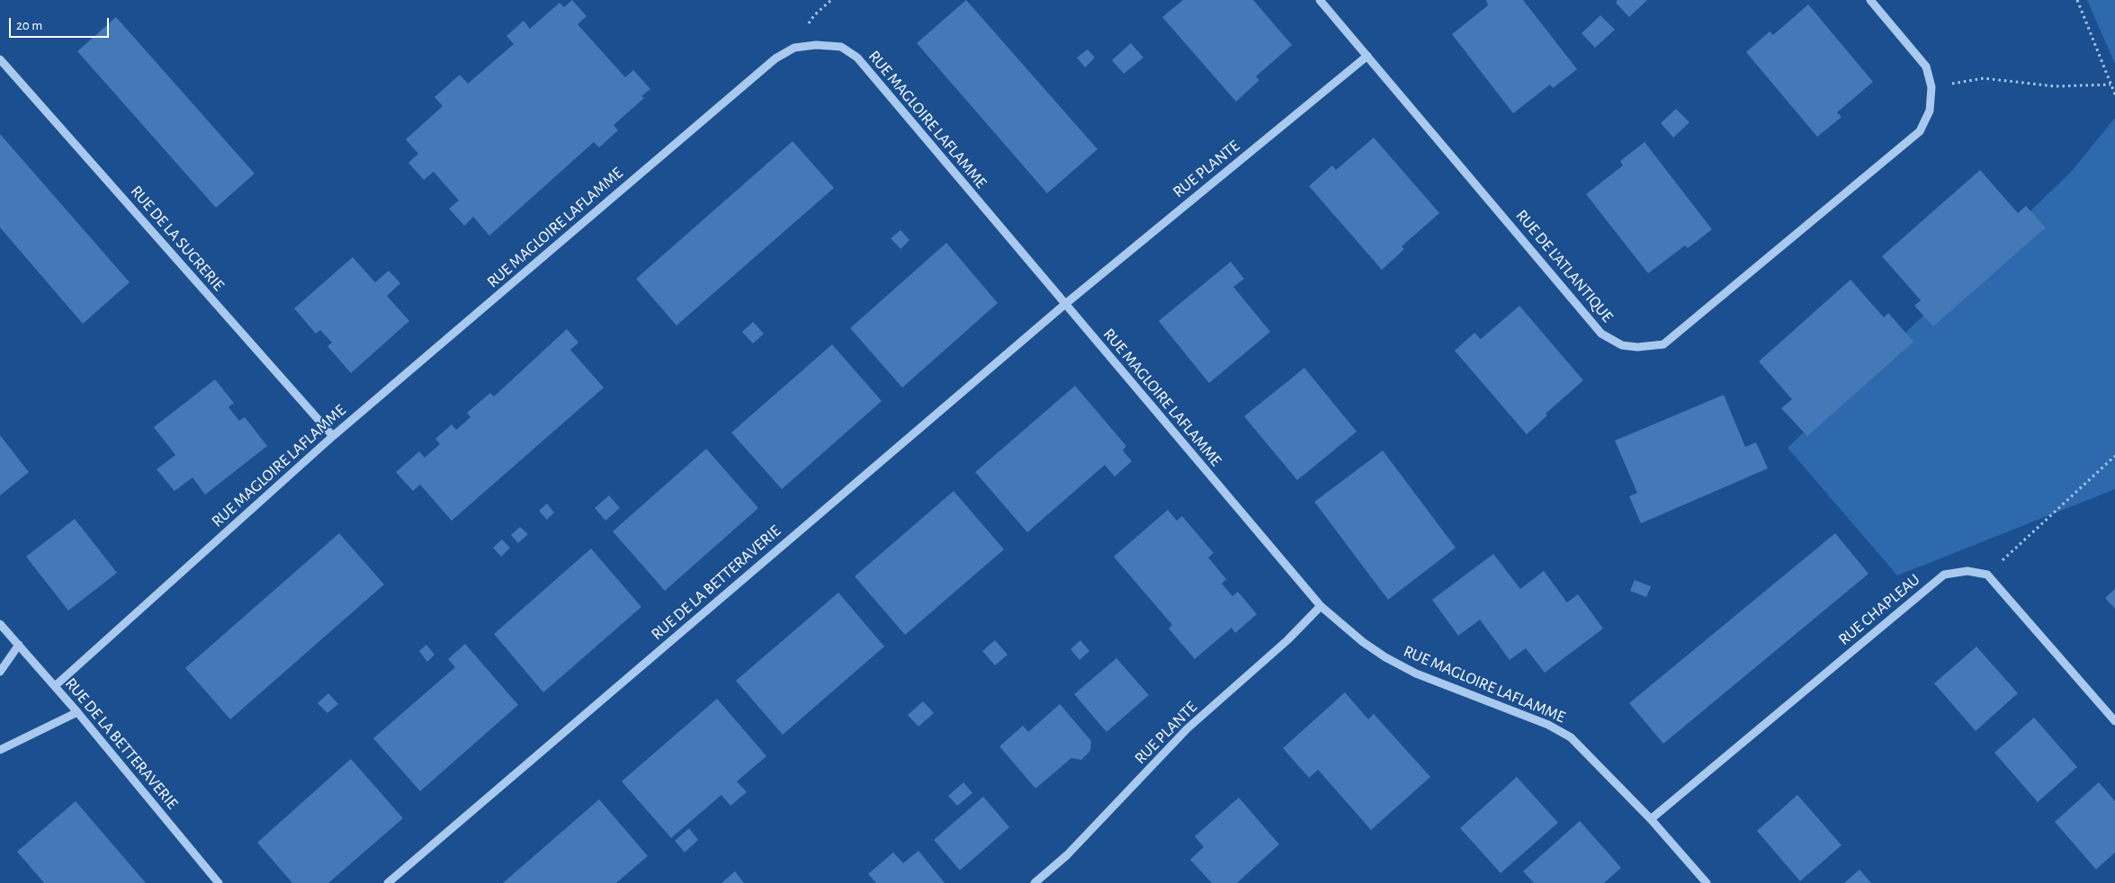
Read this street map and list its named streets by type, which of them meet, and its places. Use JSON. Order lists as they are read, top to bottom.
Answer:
{
  "streets": {
    "street": [
      "RUE MAGLOIRE LAFLAMME",
      "RUE PLANTE",
      "RUE DE LA SUCRERIE",
      "RUE DE L'ATLANTIQUE",
      "RUE DE LA BETTERAVERIE",
      "RUE CHAPLEAU"
    ]
  },
  "crossings": [
    ["RUE MAGLOIRE LAFLAMME", "RUE PLANTE"],
    ["RUE MAGLOIRE LAFLAMME", "RUE DE LA SUCRERIE"],
    ["RUE MAGLOIRE LAFLAMME", "RUE DE LA BETTERAVERIE"],
    ["RUE MAGLOIRE LAFLAMME", "RUE CHAPLEAU"],
    ["RUE PLANTE", "RUE DE L'ATLANTIQUE"],
    ["RUE PLANTE", "RUE DE LA BETTERAVERIE"]
  ],
  "scale_bar": "20 m"
}
